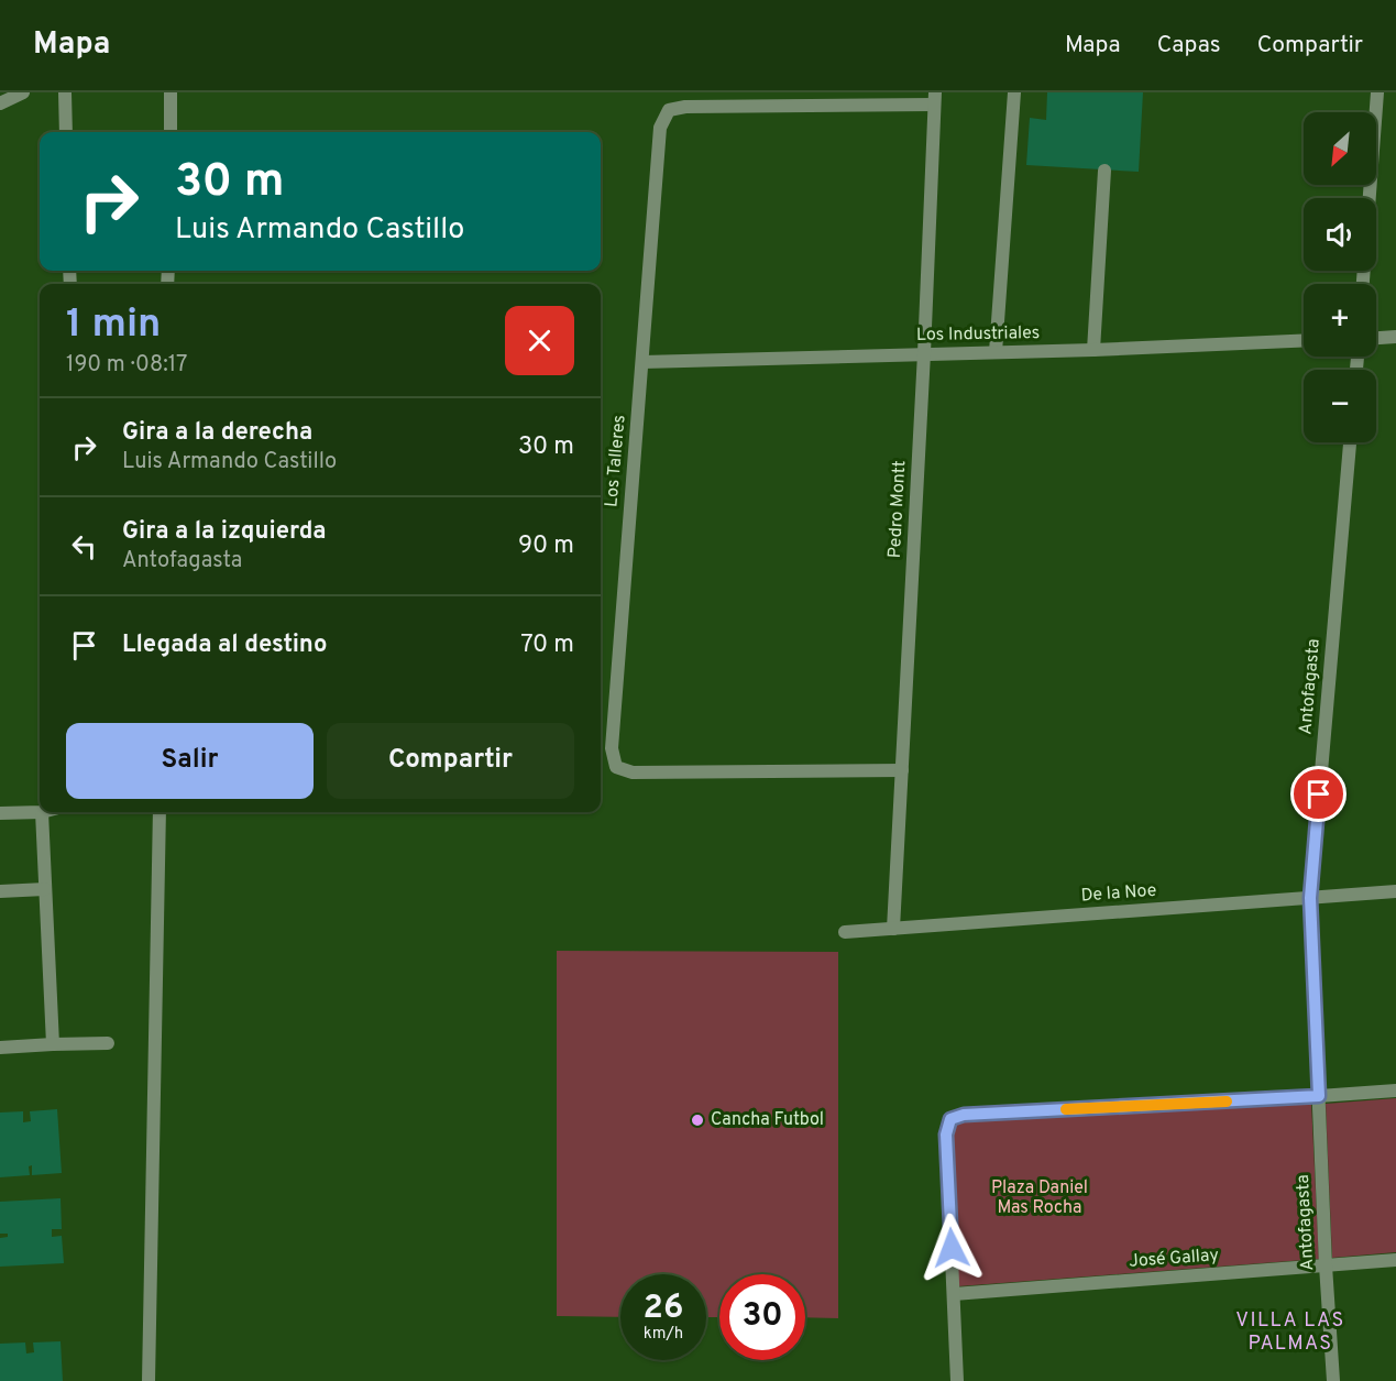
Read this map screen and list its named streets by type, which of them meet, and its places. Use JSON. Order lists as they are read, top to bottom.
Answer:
{
  "streets": {
    "street": [
      "Los Industriales",
      "Los Talleres",
      "Pedro Montt",
      "Antofagasta",
      "De la Noe",
      "José Gallay"
    ]
  },
  "crossings": [
    ["Los Industriales", "Los Talleres"],
    ["Los Industriales", "Pedro Montt"],
    ["Los Talleres", "Pedro Montt"],
    ["Pedro Montt", "De la Noe"],
    ["Antofagasta", "De la Noe"],
    ["Antofagasta", "José Gallay"]
  ],
  "districts": ["VILLA LAS PALMAS"],
  "parks": ["Plaza Daniel Mas Rocha"],
  "places": ["Cancha Futbol"],
  "north": "bottom left",
  "page": {
    "header": "Mapa",
    "nav": ["Mapa", "Capas", "Compartir"],
    "map_buttons": ["+", "−"],
    "turn": ["30 m", "Luis Armando Castillo"],
    "heading": ["1 min", "190 m · 08:17"],
    "list": [
      {
        "name": "Gira a la derecha",
        "note": "Luis Armando Castillo",
        "value": "30 m"
      },
      {
        "name": "Gira a la izquierda",
        "note": "Antofagasta",
        "value": "90 m"
      },
      {
        "name": "Llegada al destino",
        "value": "70 m"
      }
    ],
    "buttons": ["Salir", "Compartir"],
    "speed": "26 km/h",
    "limit": "30"
  }
}
